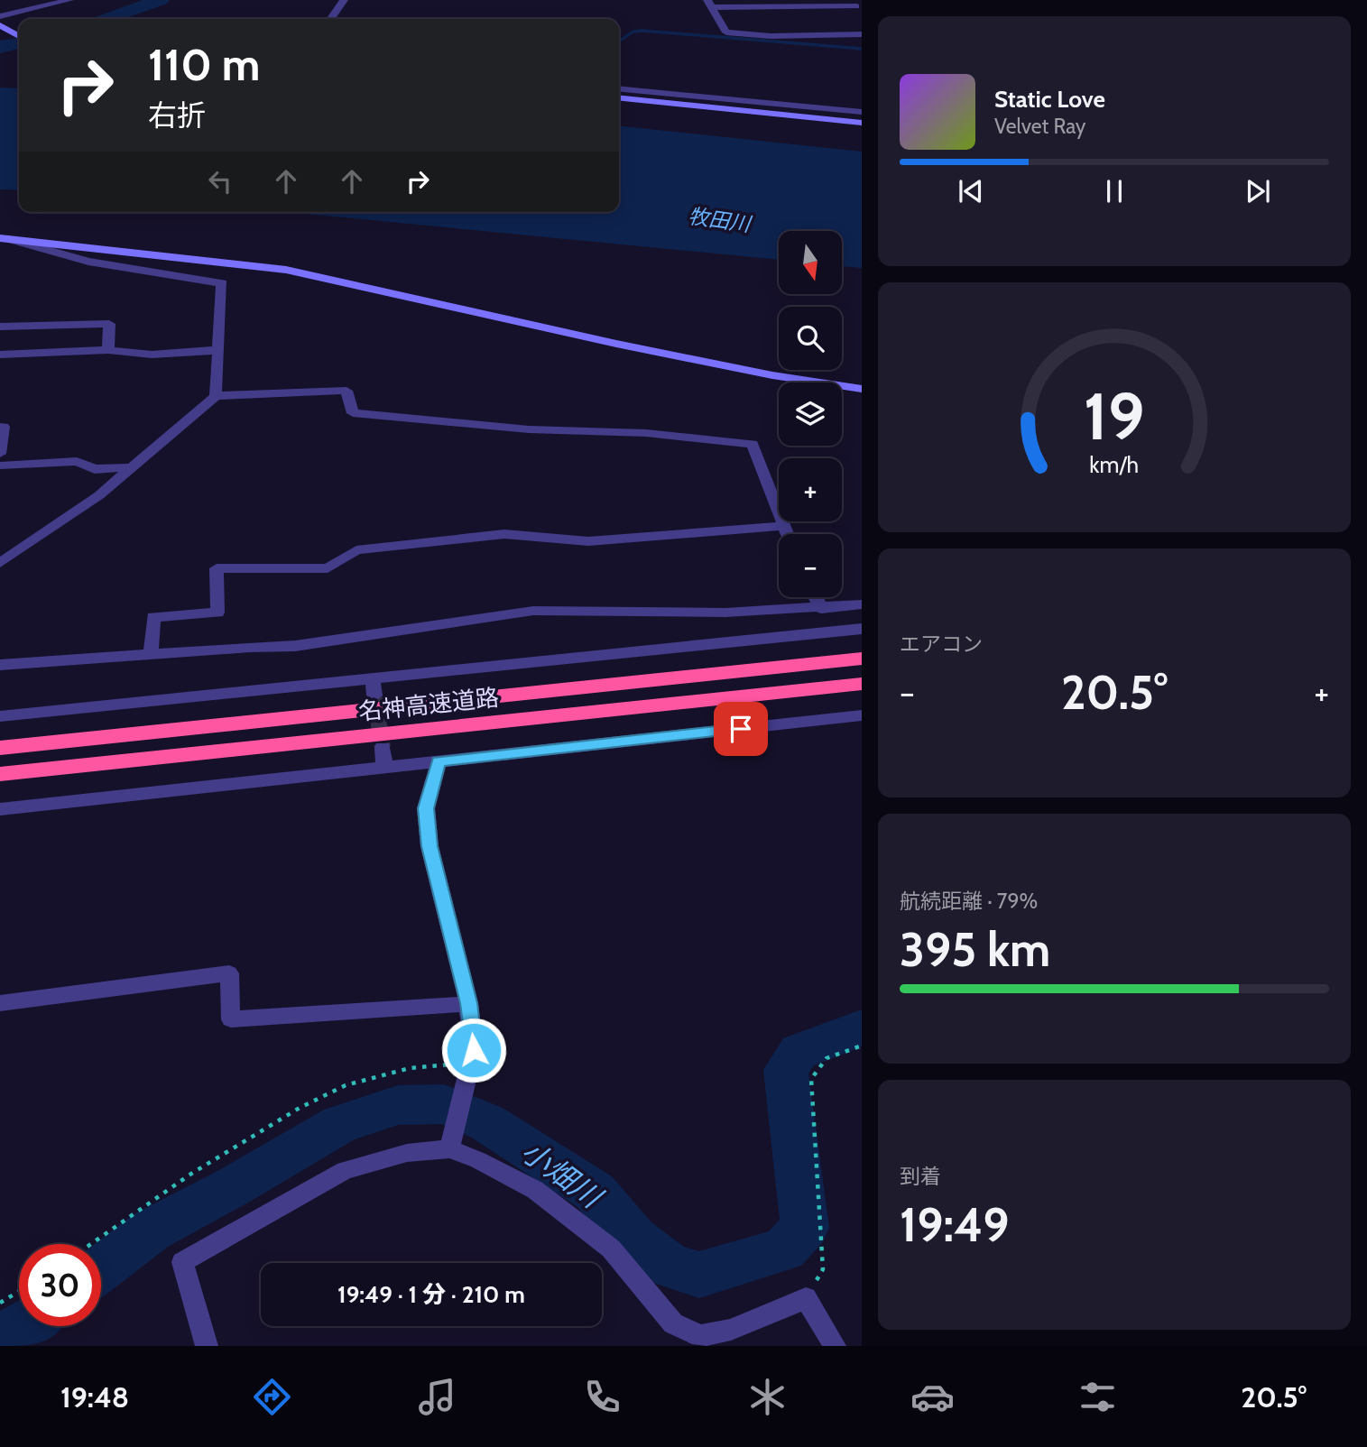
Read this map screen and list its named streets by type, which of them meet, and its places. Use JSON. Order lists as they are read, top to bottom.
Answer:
{
  "streets": {
    "highway": ["名神高速道路"]
  },
  "water": ["牧田川", "小畑川"],
  "north": "bottom",
  "page": {
    "turn": ["110 m", "右折"],
    "song": ["Static Love", "Velvet Ray"],
    "map_buttons": ["+", "−"],
    "tile": [
      "エアコン",
      ["航続距離 · 79%", "395 km"],
      ["到着", "19:49"]
    ],
    "heat": ["−", "20.5°", "+"],
    "limit": "30",
    "trip": "19:49 · 1 分 · 210 m",
    "tabs": ["19:48", "20.5°"],
    "gauge": ["19", "km/h"]
  }
}
